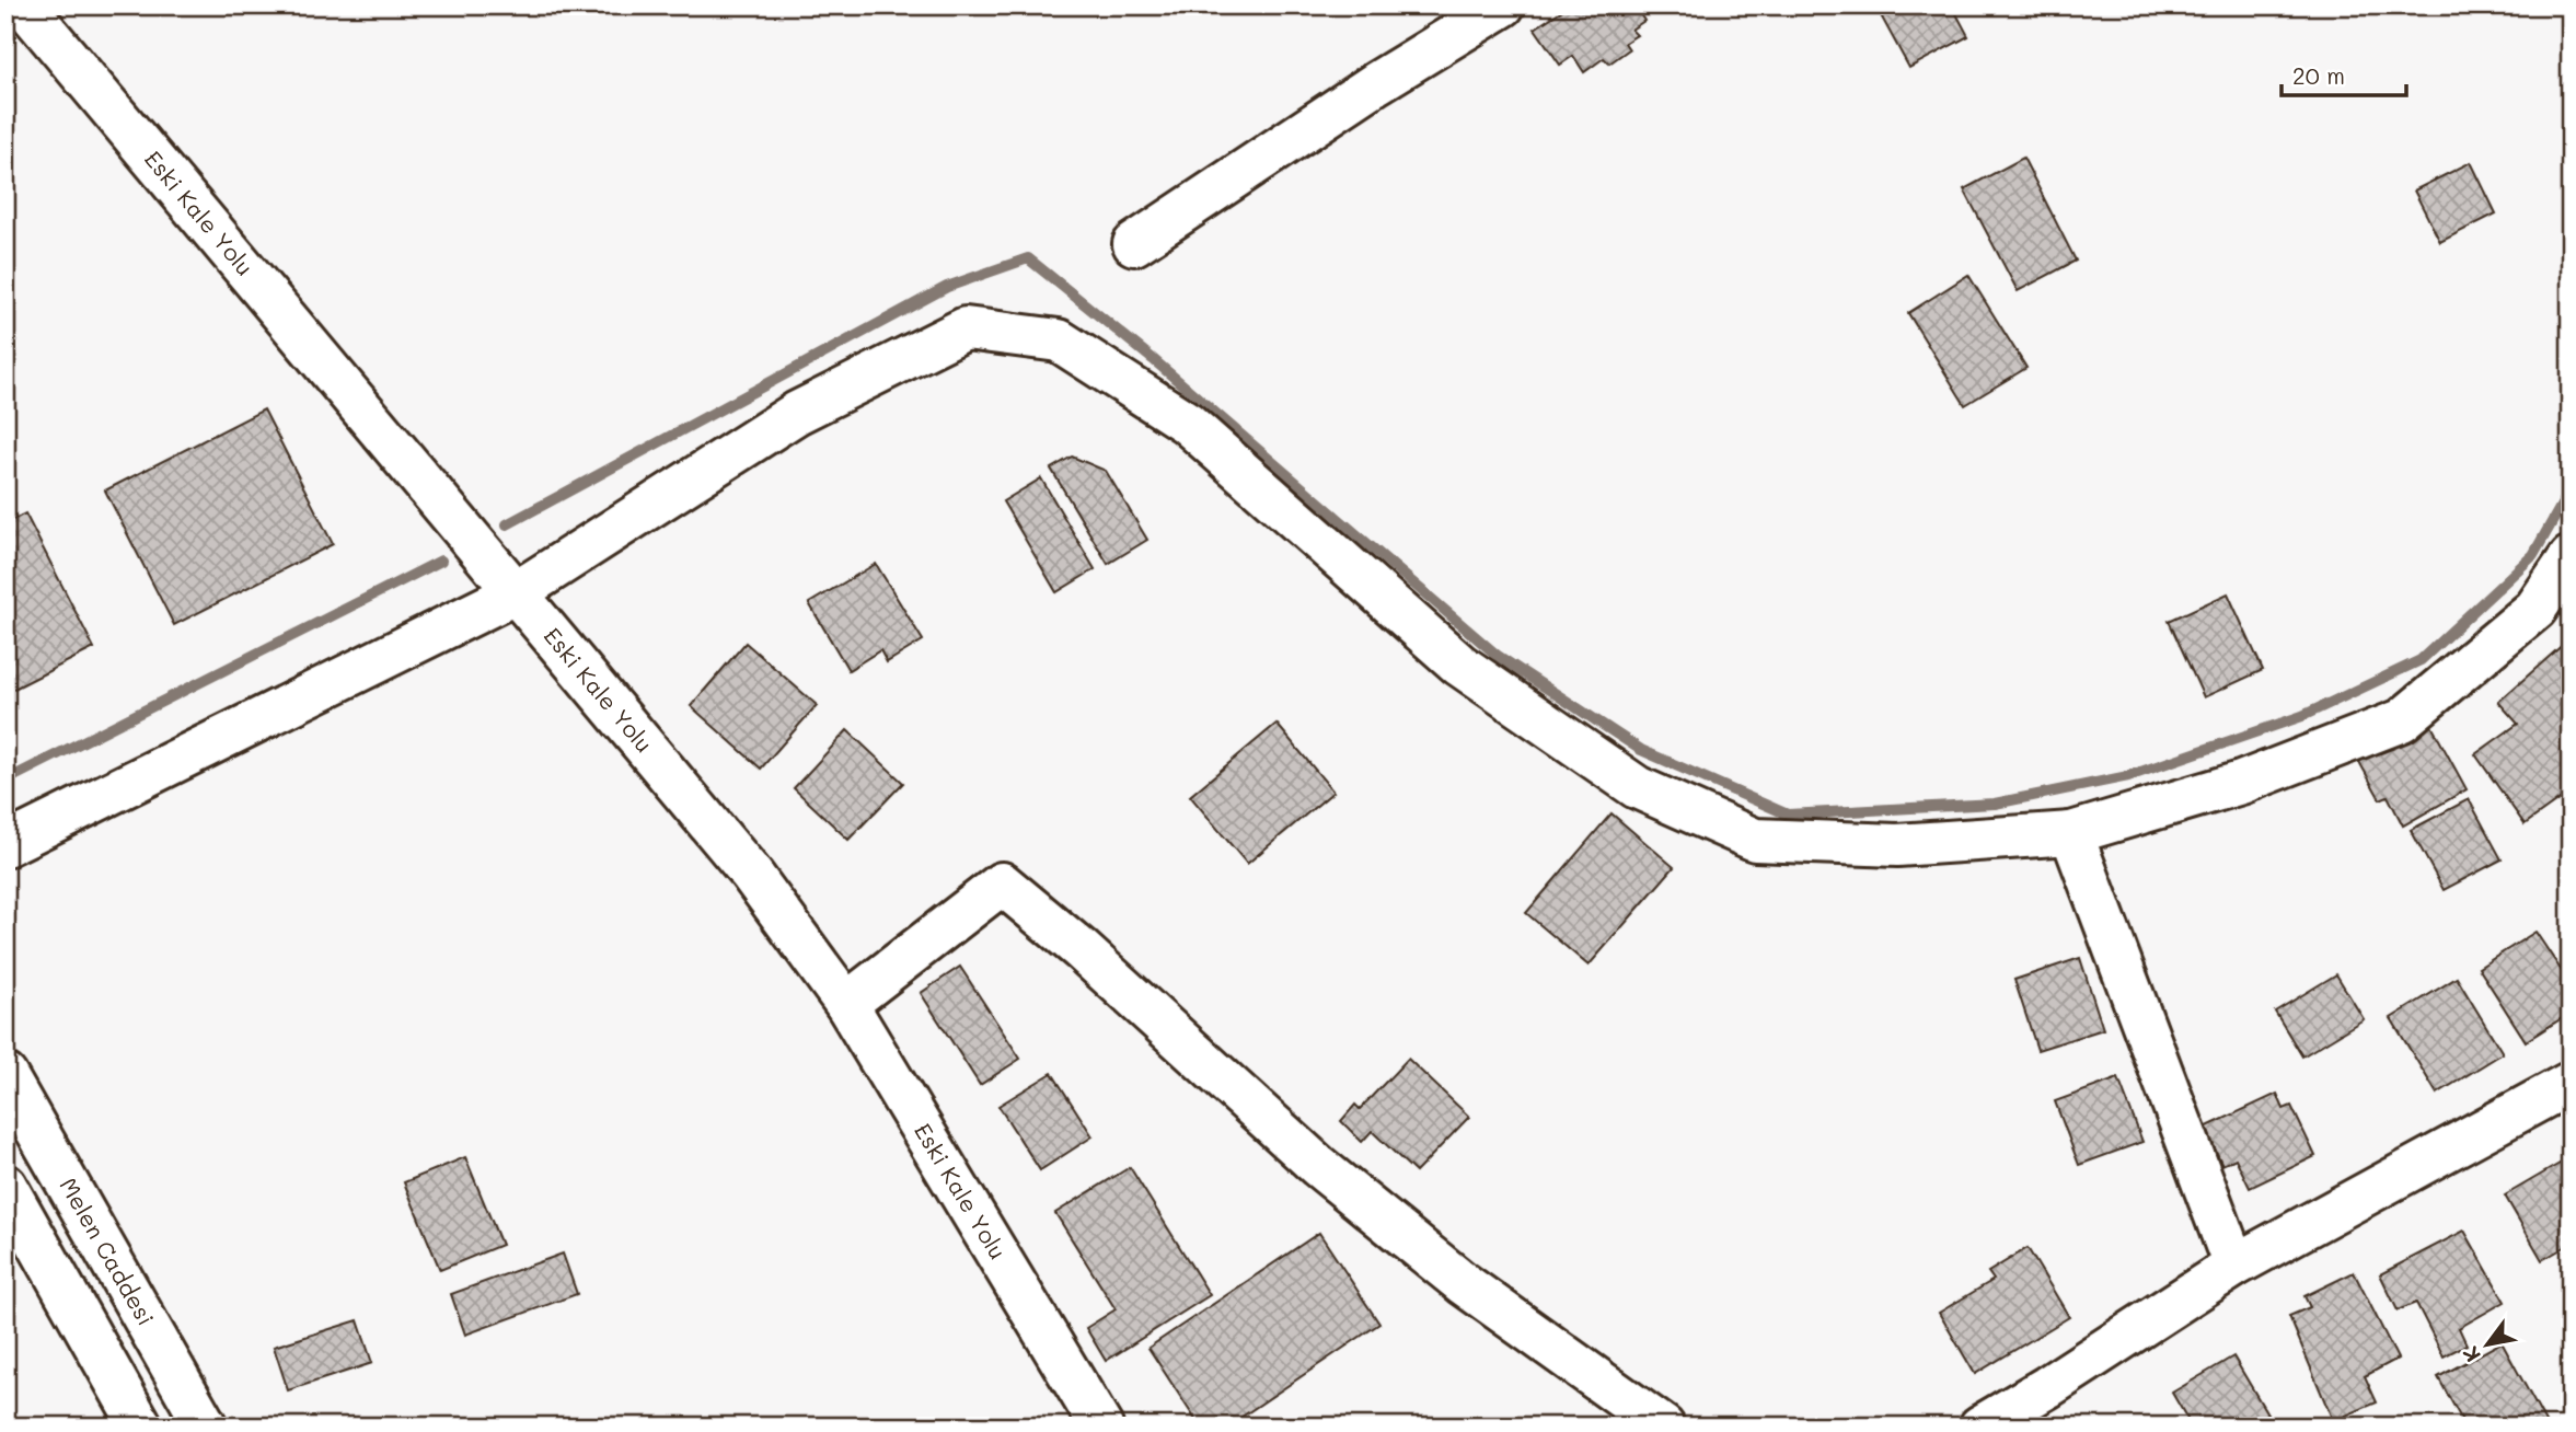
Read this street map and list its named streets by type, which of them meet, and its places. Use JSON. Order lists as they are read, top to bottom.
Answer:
{
  "streets": {
    "street": ["Eski Kale Yolu", "Melen Caddesi"]
  },
  "scale_bar": "20 m",
  "north": "bottom left"
}
